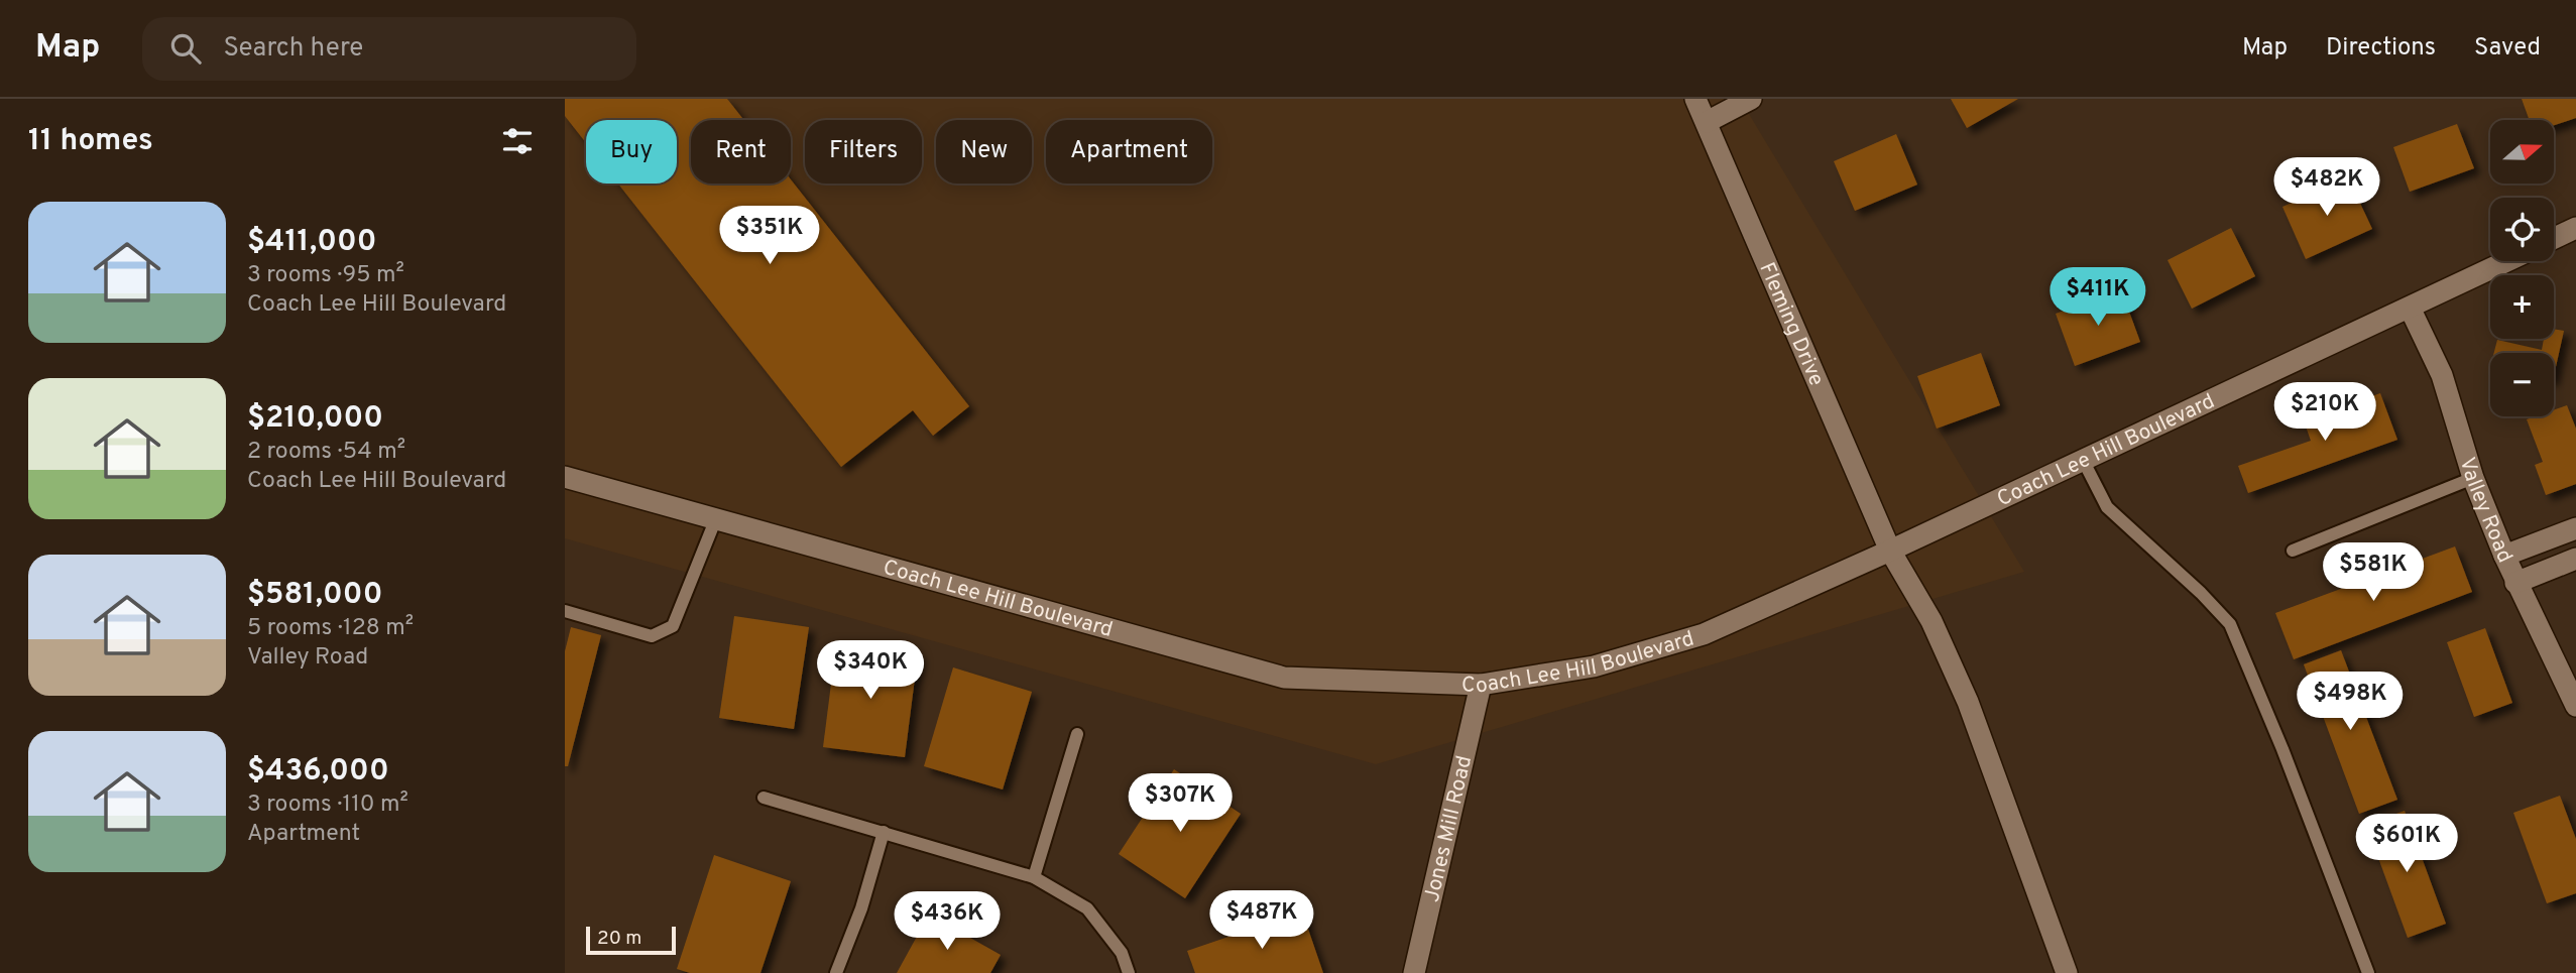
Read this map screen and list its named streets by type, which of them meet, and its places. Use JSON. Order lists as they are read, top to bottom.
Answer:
{
  "streets": {
    "street": [
      "Fleming Drive",
      "Coach Lee Hill Boulevard",
      "Valley Road",
      "Jones Mill Road"
    ]
  },
  "crossings": [
    ["Fleming Drive", "Coach Lee Hill Boulevard"],
    ["Coach Lee Hill Boulevard", "Valley Road"],
    ["Coach Lee Hill Boulevard", "Jones Mill Road"]
  ],
  "scale_bar": "20 m",
  "north": "right",
  "page": {
    "header": "Map",
    "search": "Search here",
    "nav": ["Map", "Directions", "Saved"],
    "heading": "11 homes",
    "map_buttons": ["+", "−"],
    "chip": [
      "Buy",
      "Rent",
      "Filters",
      "New",
      "Apartment"
    ],
    "price": [
      "$482K",
      "$351K",
      "$411K",
      "$210K",
      "$581K",
      "$340K",
      "$498K",
      "$307K",
      "$601K",
      "$487K",
      "$436K"
    ],
    "list": [
      {
        "name": "$411,000",
        "note": "3 rooms · 95 m² · Coach Lee Hill Boulevard"
      },
      {
        "name": "$210,000",
        "note": "2 rooms · 54 m² · Coach Lee Hill Boulevard"
      },
      {
        "name": "$581,000",
        "note": "5 rooms · 128 m² · Valley Road"
      },
      {
        "name": "$436,000",
        "note": "3 rooms · 110 m² · Apartment"
      }
    ],
    "scale": "20 m"
  }
}
